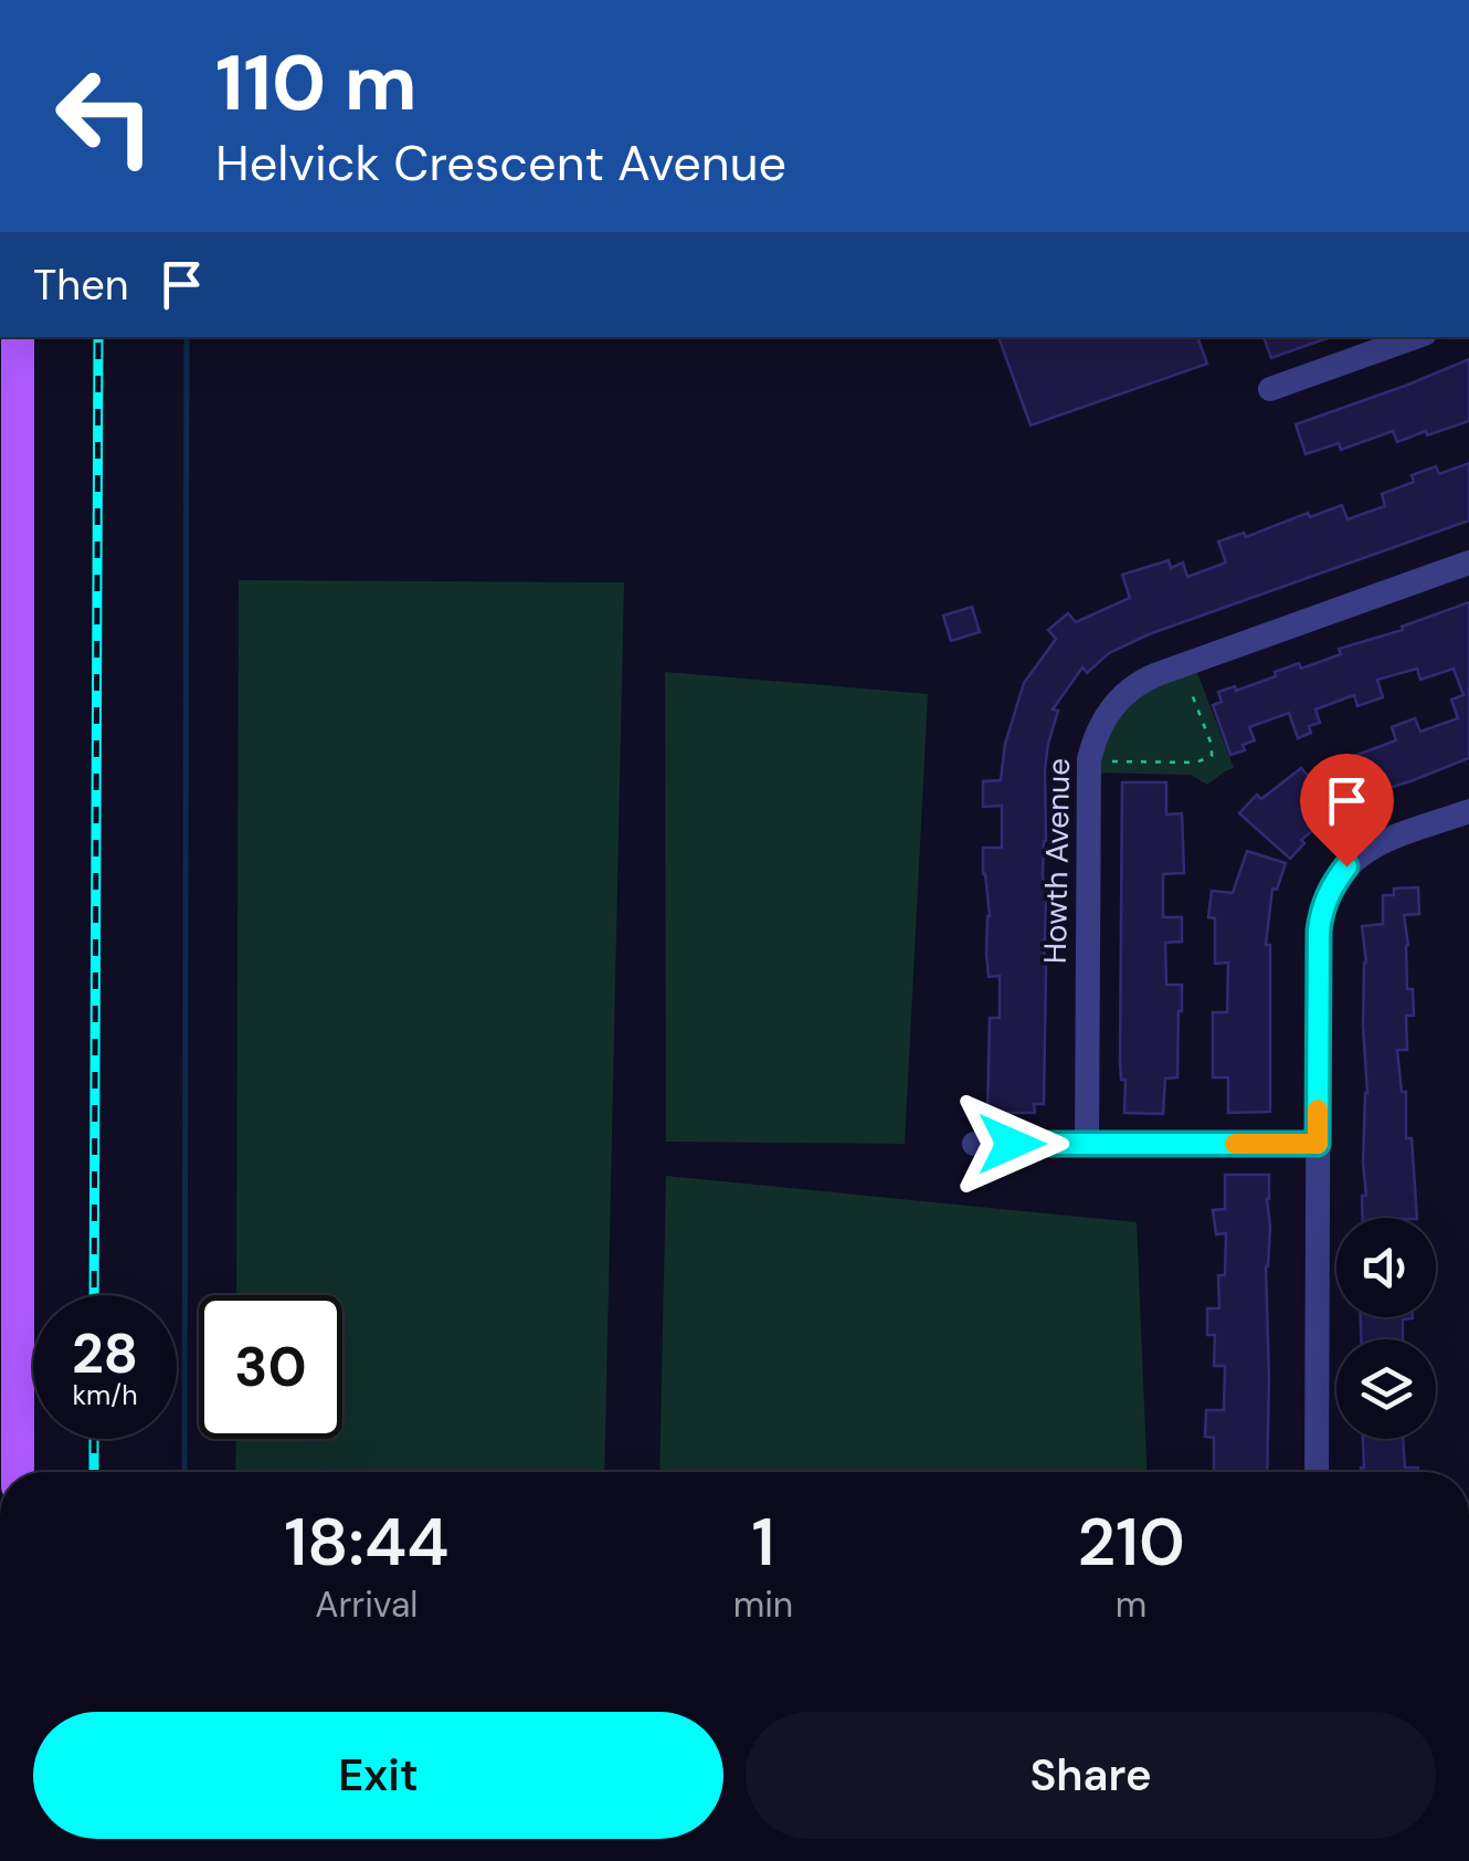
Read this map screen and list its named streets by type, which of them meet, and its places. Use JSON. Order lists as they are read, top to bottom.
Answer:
{
  "streets": {
    "street": ["Howth Avenue"]
  },
  "page": {
    "turn": ["110 m", "Helvick Crescent Avenue"],
    "then": "Then",
    "speed": "28 km/h",
    "limit": "30",
    "eta": [
      "18:44",
      "Arrival",
      "1",
      "min",
      "210",
      "m"
    ],
    "buttons": ["Exit", "Share"]
  }
}
